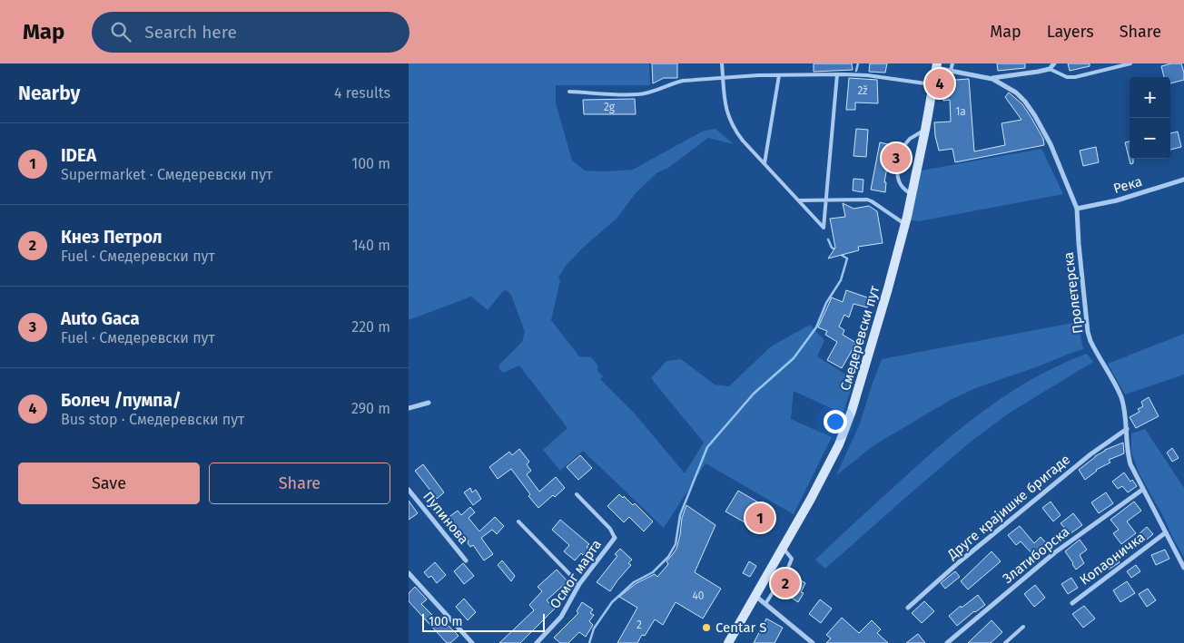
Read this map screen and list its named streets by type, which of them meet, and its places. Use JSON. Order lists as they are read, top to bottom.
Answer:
{
  "streets": {
    "main road": ["Смедеревски пут"],
    "street": [
      "Река",
      "Пролетерска",
      "Друге крајишке бригаде",
      "Пупинова",
      "Златиборска",
      "Копаоничка",
      "Осмог марта"
    ]
  },
  "crossings": [
    ["Река", "Пролетерска"],
    ["Пролетерска", "Смедеревски пут"],
    ["Пролетерска", "Друге крајишке бригаде"],
    ["Пролетерска", "Златиборска"],
    ["Пролетерска", "Копаоничка"]
  ],
  "places": ["Centar S"],
  "house_numbers": [
    "2ž",
    "2g",
    "1a",
    "40",
    "2"
  ],
  "scale_bar": "100 m",
  "page": {
    "header": "Map",
    "search": "Search here",
    "nav": ["Map", "Layers", "Share"],
    "heading": ["Nearby", "4 results"],
    "pins": [
      "4",
      "3",
      "1",
      "2"
    ],
    "map_buttons": ["+", "−"],
    "list": [
      {
        "mark": "1",
        "name": "IDEA",
        "note": "Supermarket · Смедеревски пут",
        "value": "100 m"
      },
      {
        "mark": "2",
        "name": "Кнез Петрол",
        "note": "Fuel · Смедеревски пут",
        "value": "140 m"
      },
      {
        "mark": "3",
        "name": "Auto Gaca",
        "note": "Fuel · Смедеревски пут",
        "value": "220 m"
      },
      {
        "mark": "4",
        "name": "Болеч /пумпа/",
        "note": "Bus stop · Смедеревски пут",
        "value": "290 m"
      }
    ],
    "buttons": ["Save", "Share"],
    "scale": "100 m"
  }
}
